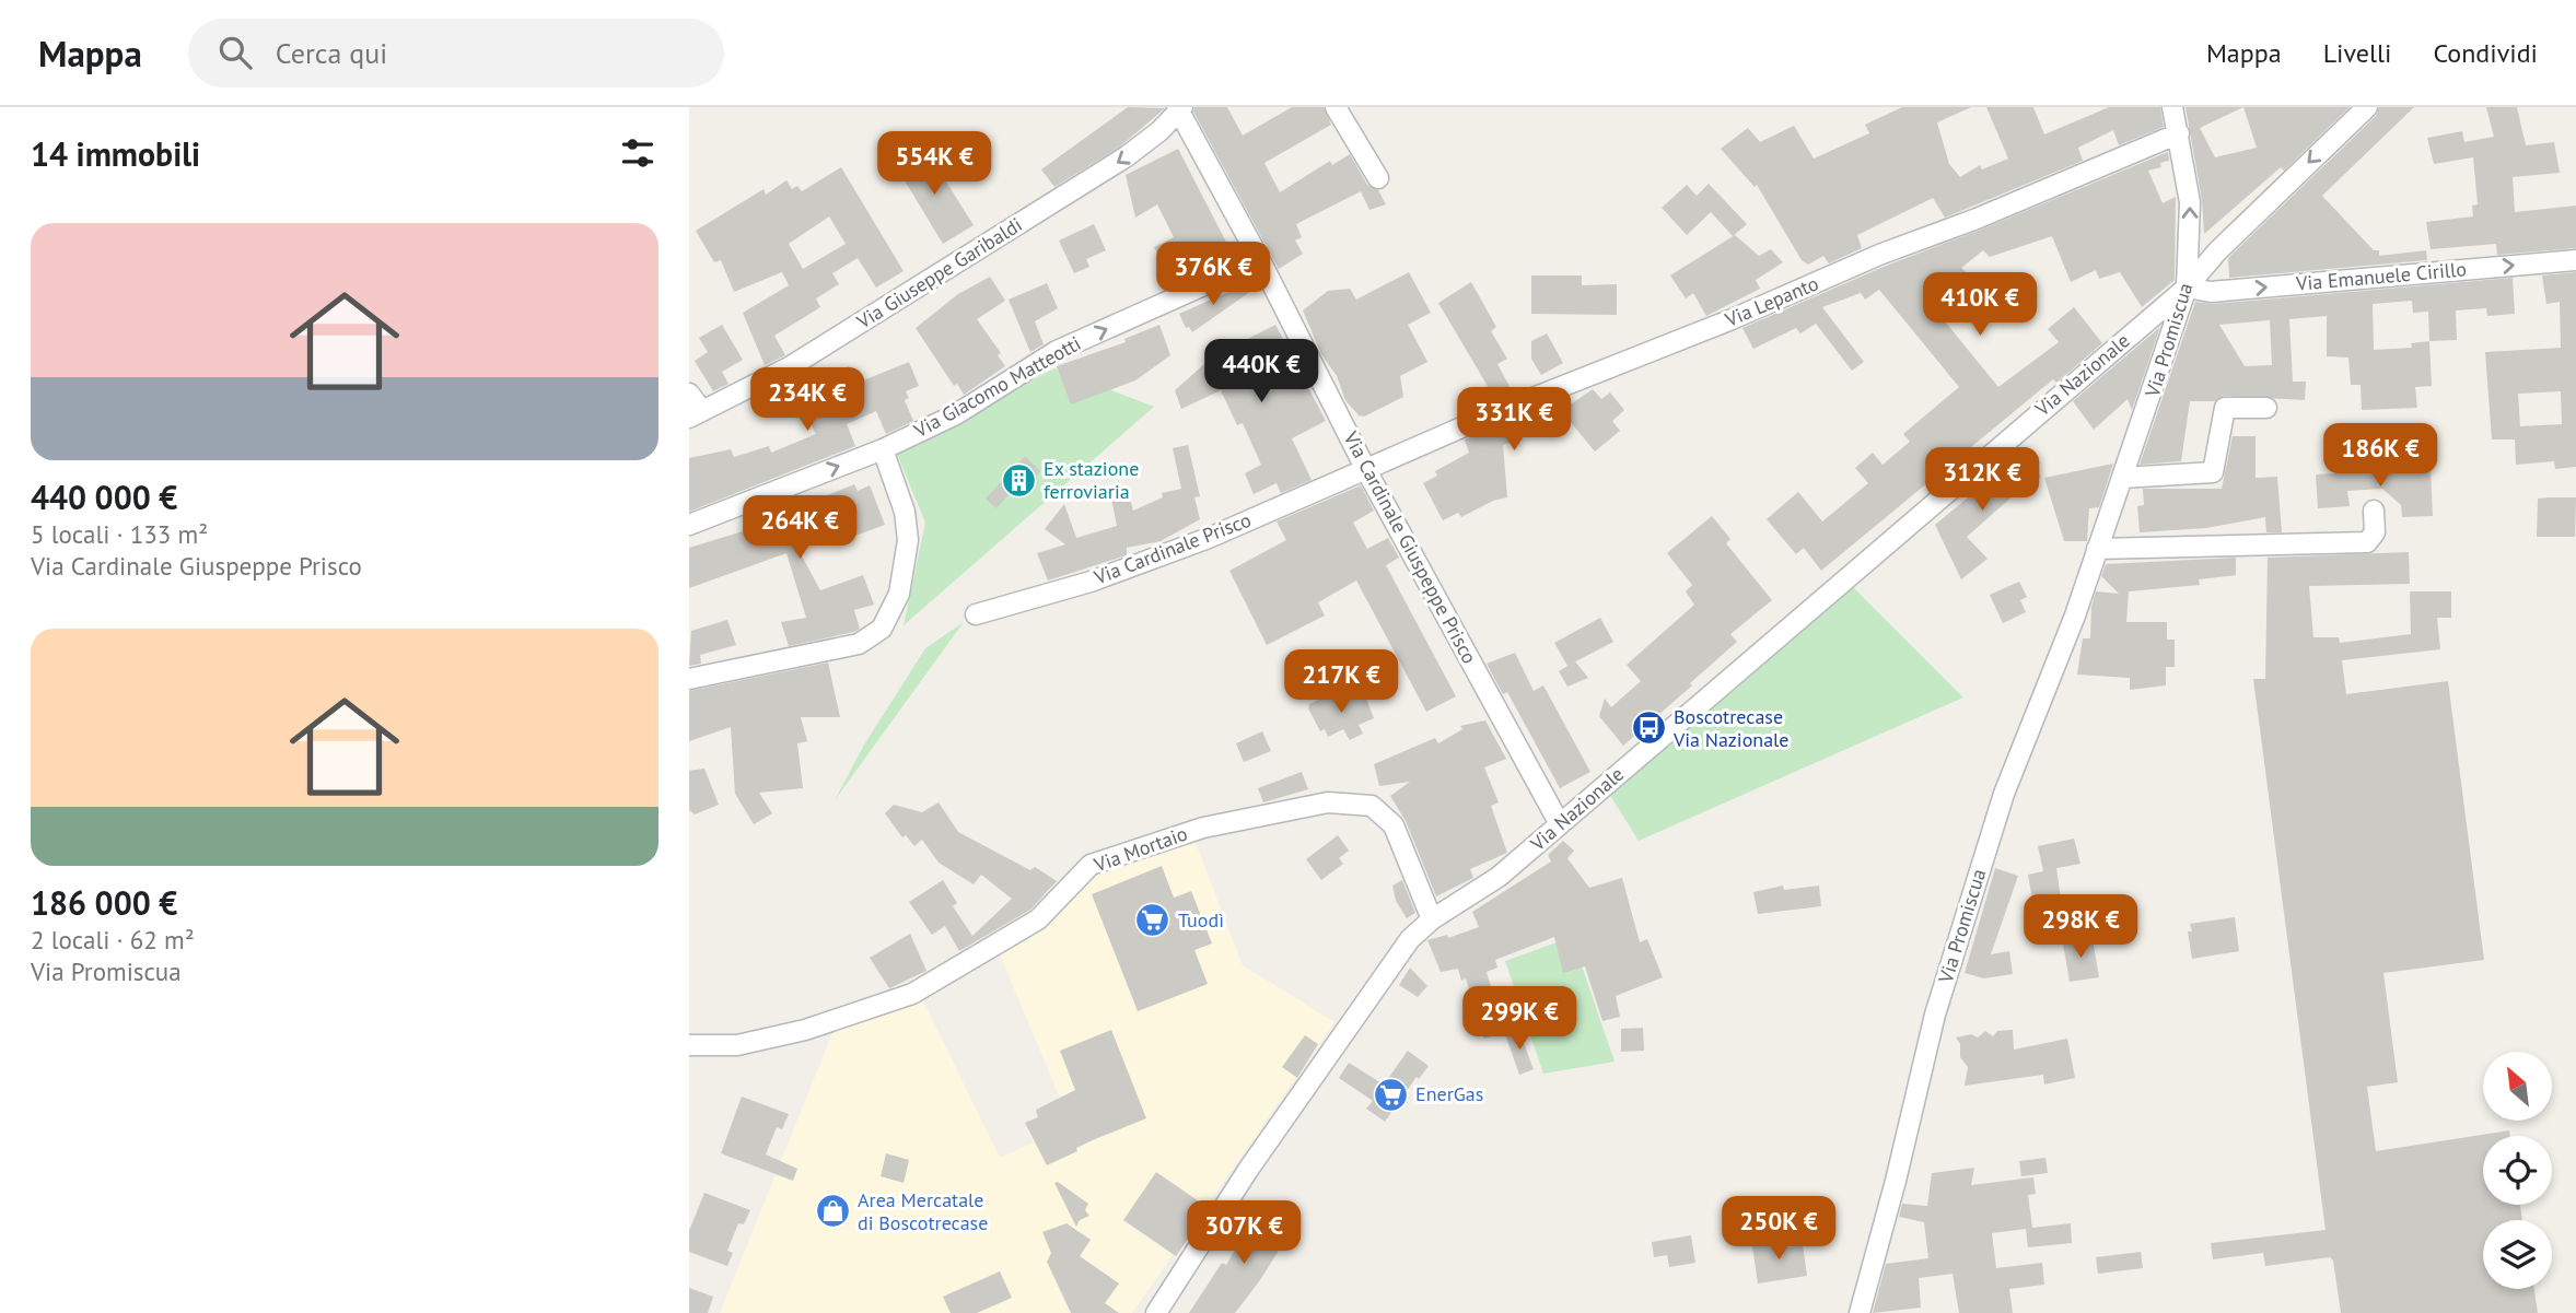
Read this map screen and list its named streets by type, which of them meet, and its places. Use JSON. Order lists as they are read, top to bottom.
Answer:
{
  "streets": {
    "street": [
      "Via Giuseppe Garibaldi",
      "Via Emanuele Cirillo",
      "Via Lepanto",
      "Via Promiscua",
      "Via Nazionale",
      "Via Giacomo Matteotti",
      "Via Cardinale Giuspeppe Prisco",
      "Via Cardinale Prisco",
      "Via Mortaio"
    ]
  },
  "crossings": [
    ["Via Giuseppe Garibaldi", "Via Cardinale Giuspeppe Prisco"],
    ["Via Emanuele Cirillo", "Via Promiscua"],
    ["Via Emanuele Cirillo", "Via Nazionale"],
    ["Via Lepanto", "Via Promiscua"],
    ["Via Lepanto", "Via Cardinale Giuspeppe Prisco"],
    ["Via Lepanto", "Via Cardinale Prisco"],
    ["Via Promiscua", "Via Nazionale"],
    ["Via Nazionale", "Via Cardinale Giuspeppe Prisco"],
    ["Via Nazionale", "Via Mortaio"],
    ["Via Giacomo Matteotti", "Via Cardinale Giuspeppe Prisco"],
    ["Via Cardinale Giuspeppe Prisco", "Via Cardinale Prisco"]
  ],
  "one_way": ["Via Giuseppe Garibaldi", "Via Emanuele Cirillo", "Via Giacomo Matteotti"],
  "places": {
    "building": ["Ex stazione ferroviaria"],
    "bus stop": ["Boscotrecase Via Nazionale"],
    "supermarket": ["Tuodì", "EnerGas"],
    "shop": ["Area Mercatale di Boscotrecase"]
  },
  "north": "top left",
  "page": {
    "header": "Mappa",
    "search": "Cerca qui",
    "nav": ["Mappa", "Livelli", "Condividi"],
    "heading": "14 immobili",
    "price": [
      "554K €",
      "376K €",
      "410K €",
      "440K €",
      "234K €",
      "331K €",
      "186K €",
      "312K €",
      "264K €",
      "217K €",
      "298K €",
      "299K €",
      "250K €",
      "307K €"
    ],
    "list": [
      {
        "name": "440 000 €",
        "note": "5 locali · 133 m² · Via Cardinale Giuspeppe Prisco"
      },
      {
        "name": "186 000 €",
        "note": "2 locali · 62 m² · Via Promiscua"
      }
    ]
  }
}
